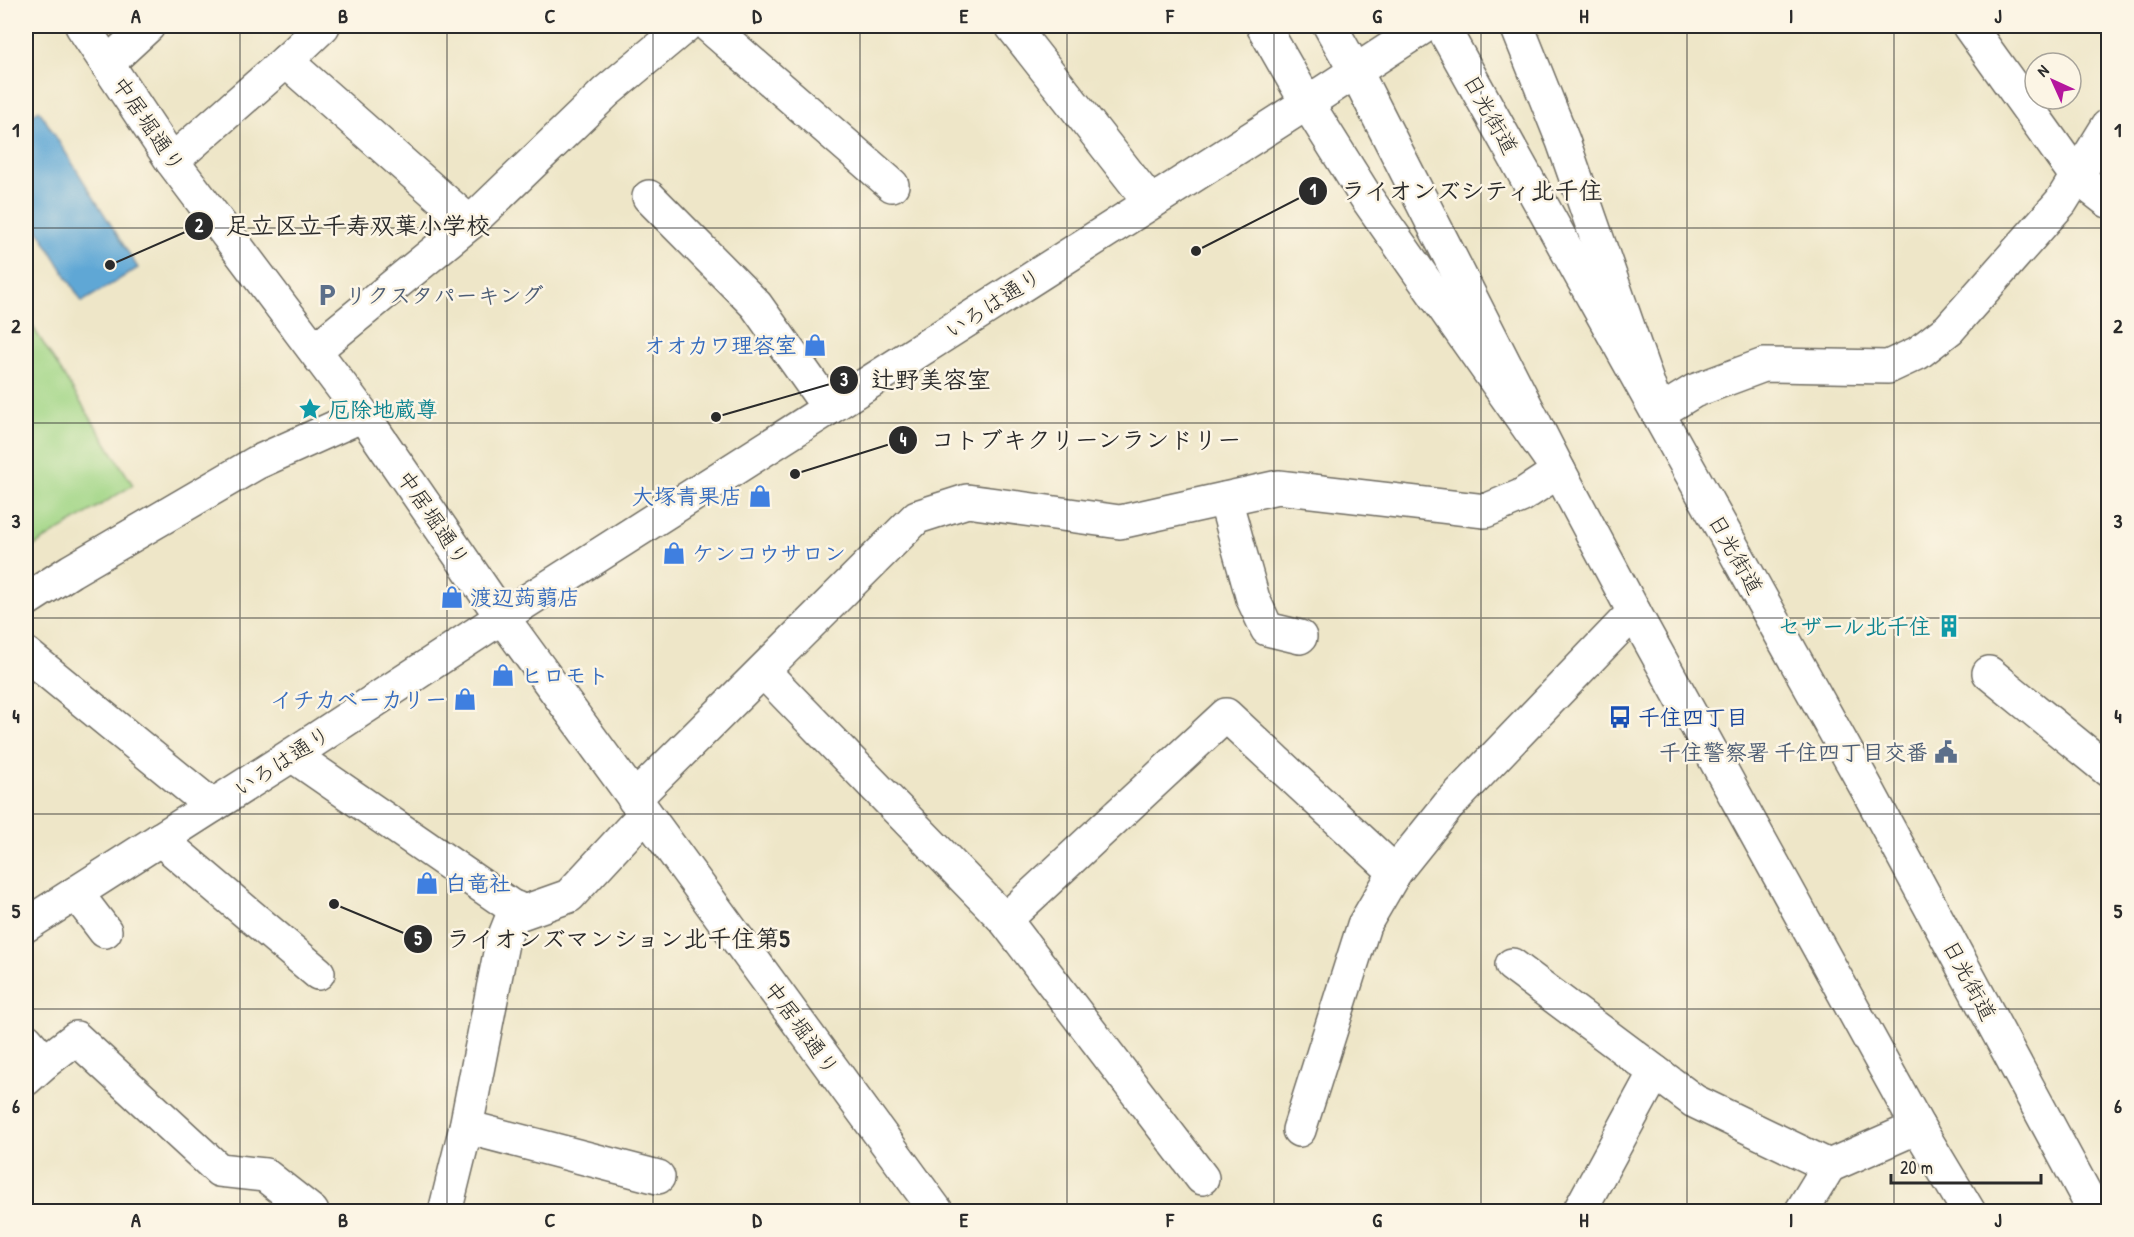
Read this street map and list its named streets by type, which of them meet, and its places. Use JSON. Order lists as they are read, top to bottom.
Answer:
{
  "streets": {
    "main road": ["日光街道", "中居堀通り", "いろは通り"]
  },
  "crossings": [
    ["中居堀通り", "いろは通り"]
  ],
  "places": {
    "other": [
      "ライオンズシティ北千住",
      "足立区立千寿双葉小学校",
      "辻野美容室",
      "コトブキクリーンランドリー",
      "ライオンズマンション北千住第5"
    ],
    "parking": ["リクスタパーキング"],
    "shop": [
      "オオカワ理容室",
      "大塚青果店",
      "ケンコウサロン",
      "渡辺蒟蒻店",
      "ヒロモト",
      "イチカベーカリー",
      "白竜社"
    ],
    "place": ["厄除地蔵尊"],
    "building": ["セザール北千住"],
    "bus stop": ["千住四丁目"],
    "public building": ["千住警察署 千住四丁目交番"]
  },
  "scale_bar": "20 m",
  "north": "top left",
  "grid": {
    "columns": [
      "A",
      "B",
      "C",
      "D",
      "E",
      "F",
      "G",
      "H",
      "I",
      "J"
    ],
    "rows": [
      "1",
      "2",
      "3",
      "4",
      "5",
      "6"
    ]
  }
}
